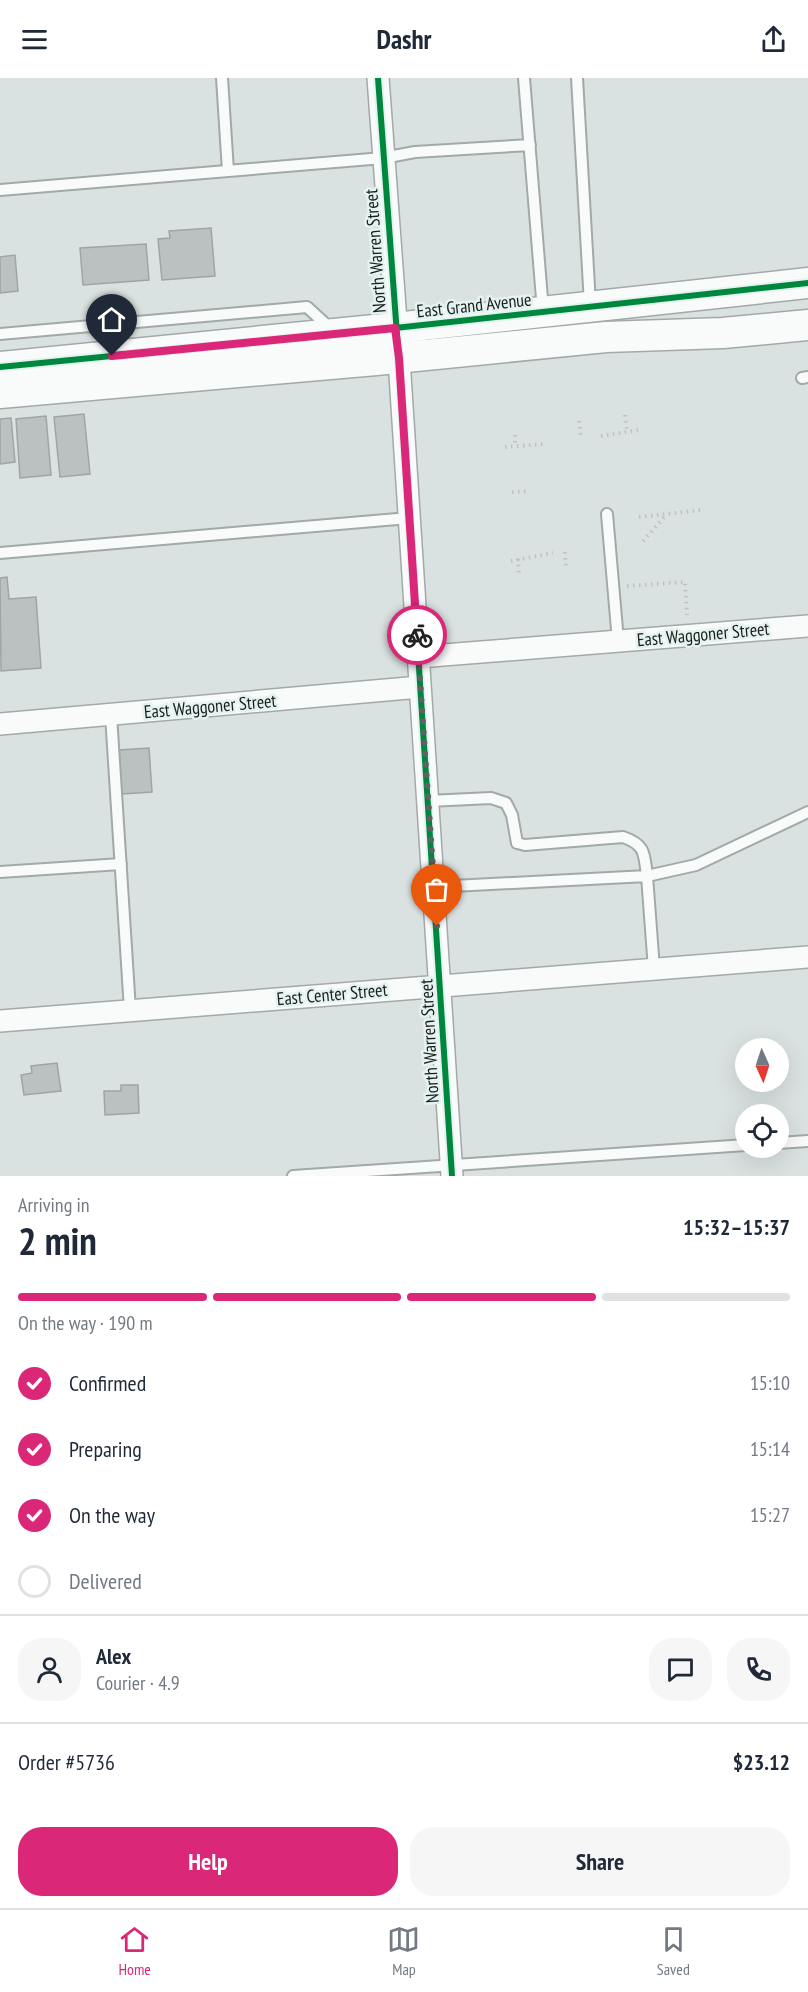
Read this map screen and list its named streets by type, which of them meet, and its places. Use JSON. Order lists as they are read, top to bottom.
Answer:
{
  "streets": {
    "street": [
      "North Warren Street",
      "East Grand Avenue",
      "East Waggoner Street",
      "East Center Street"
    ]
  },
  "crossings": [
    ["North Warren Street", "East Grand Avenue"],
    ["North Warren Street", "East Waggoner Street"],
    ["North Warren Street", "East Center Street"]
  ],
  "north": "bottom",
  "page": {
    "header": "Dashr",
    "heading": ["2 min", "Arriving in", "15:32–15:37"],
    "panel": [
      "Alex",
      "Courier · 4.9",
      "Order #5736",
      "$23.12"
    ],
    "bar": "On the way · 190 m",
    "list": [
      ["Confirmed", "15:10"],
      ["Preparing", "15:14"],
      ["On the way", "15:27"],
      "Delivered"
    ],
    "buttons": ["Help", "Share"],
    "tabs": ["Home", "Map", "Saved"]
  }
}
